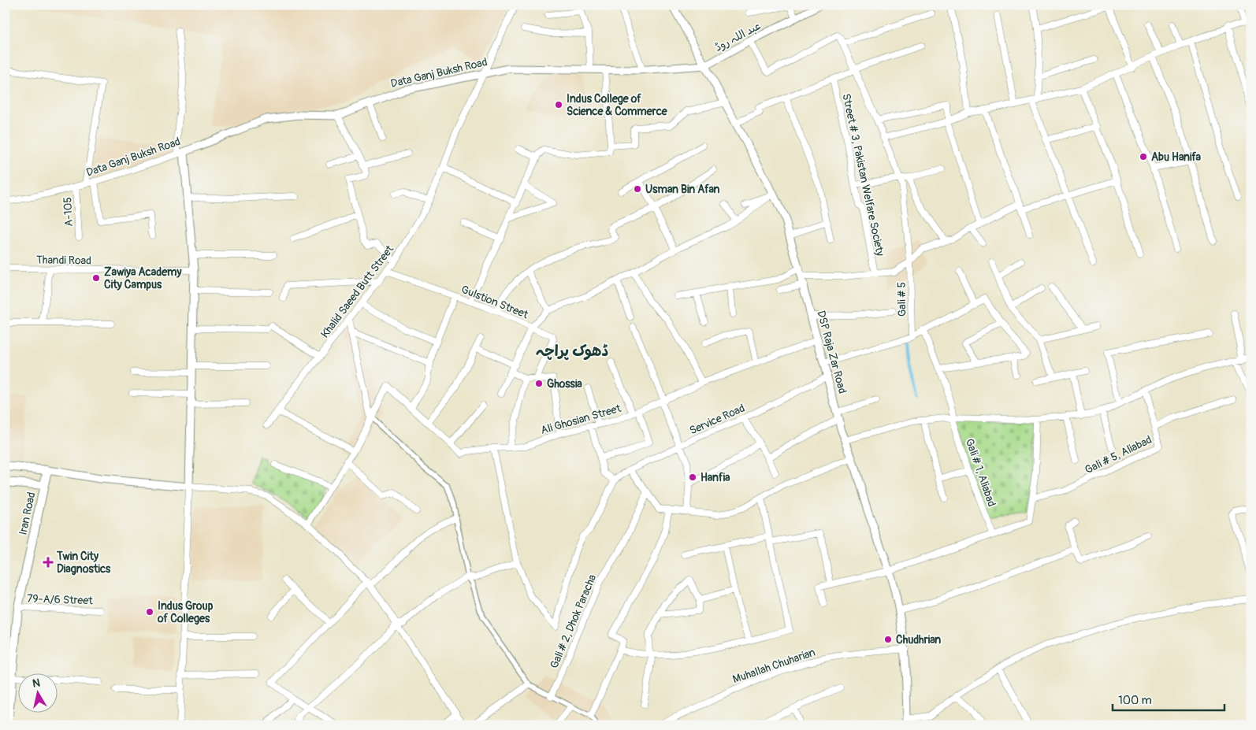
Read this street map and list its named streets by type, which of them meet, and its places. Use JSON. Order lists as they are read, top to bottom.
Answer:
{
  "streets": {
    "main road": ["Iran Road"],
    "street": [
      "عبد اللہ روڈ",
      "Data Ganj Buksh Road",
      "Street # 3, Pakistan Welfare Society",
      "A-105",
      "Thandi Road",
      "Khalid Saeed Butt Street",
      "Gali # 5",
      "Gulstion Street",
      "DSP Raja Zar Road",
      "Ali Ghosian Street",
      "Service Road",
      "Gali # 5, Aliabad",
      "Gali # 1, Aliabad",
      "79-A/6 Street",
      "Gali # 2, Dhok Paracha",
      "Muhallah Chuharian"
    ]
  },
  "crossings": [
    ["عبد اللہ روڈ", "Data Ganj Buksh Road"],
    ["عبد اللہ روڈ", "DSP Raja Zar Road"],
    ["Data Ganj Buksh Road", "A-105"],
    ["Data Ganj Buksh Road", "Khalid Saeed Butt Street"],
    ["Data Ganj Buksh Road", "DSP Raja Zar Road"],
    ["Khalid Saeed Butt Street", "Gulstion Street"],
    ["DSP Raja Zar Road", "Ali Ghosian Street"],
    ["DSP Raja Zar Road", "Service Road"],
    ["DSP Raja Zar Road", "Muhallah Chuharian"],
    ["Iran Road", "79-A/6 Street"]
  ],
  "districts": ["ڈھوک پراچہ"],
  "places": {
    "other": [
      "Indus College of Science & Commerce",
      "Abu Hanifa",
      "Usman Bin Afan",
      "Zawiya Academy City Campus",
      "Ghossia",
      "Hanfia",
      "Indus Group of Colleges",
      "Chudhrian"
    ],
    "health": ["Twin City Diagnostics"]
  },
  "scale_bar": "100 m",
  "north": "top"
}
